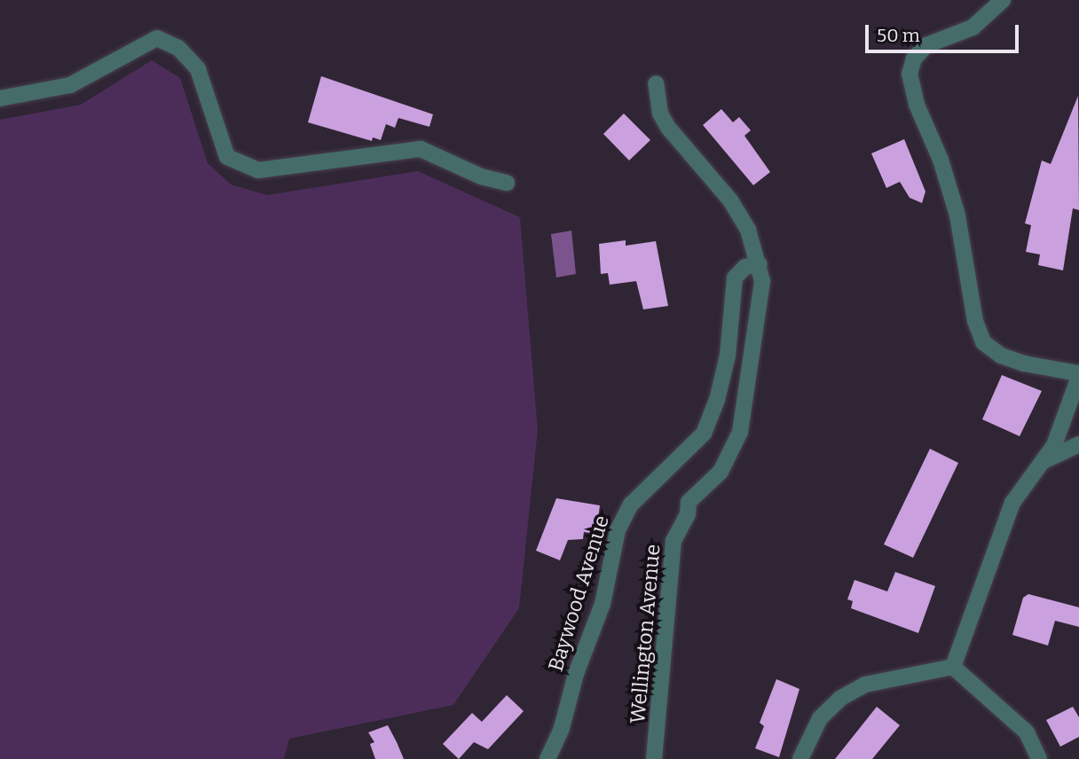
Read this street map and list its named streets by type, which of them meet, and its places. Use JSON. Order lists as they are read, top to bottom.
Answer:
{
  "streets": {
    "street": ["Baywood Avenue", "Wellington Avenue"]
  },
  "crossings": [
    ["Baywood Avenue", "Wellington Avenue"]
  ],
  "scale_bar": "50 m"
}
